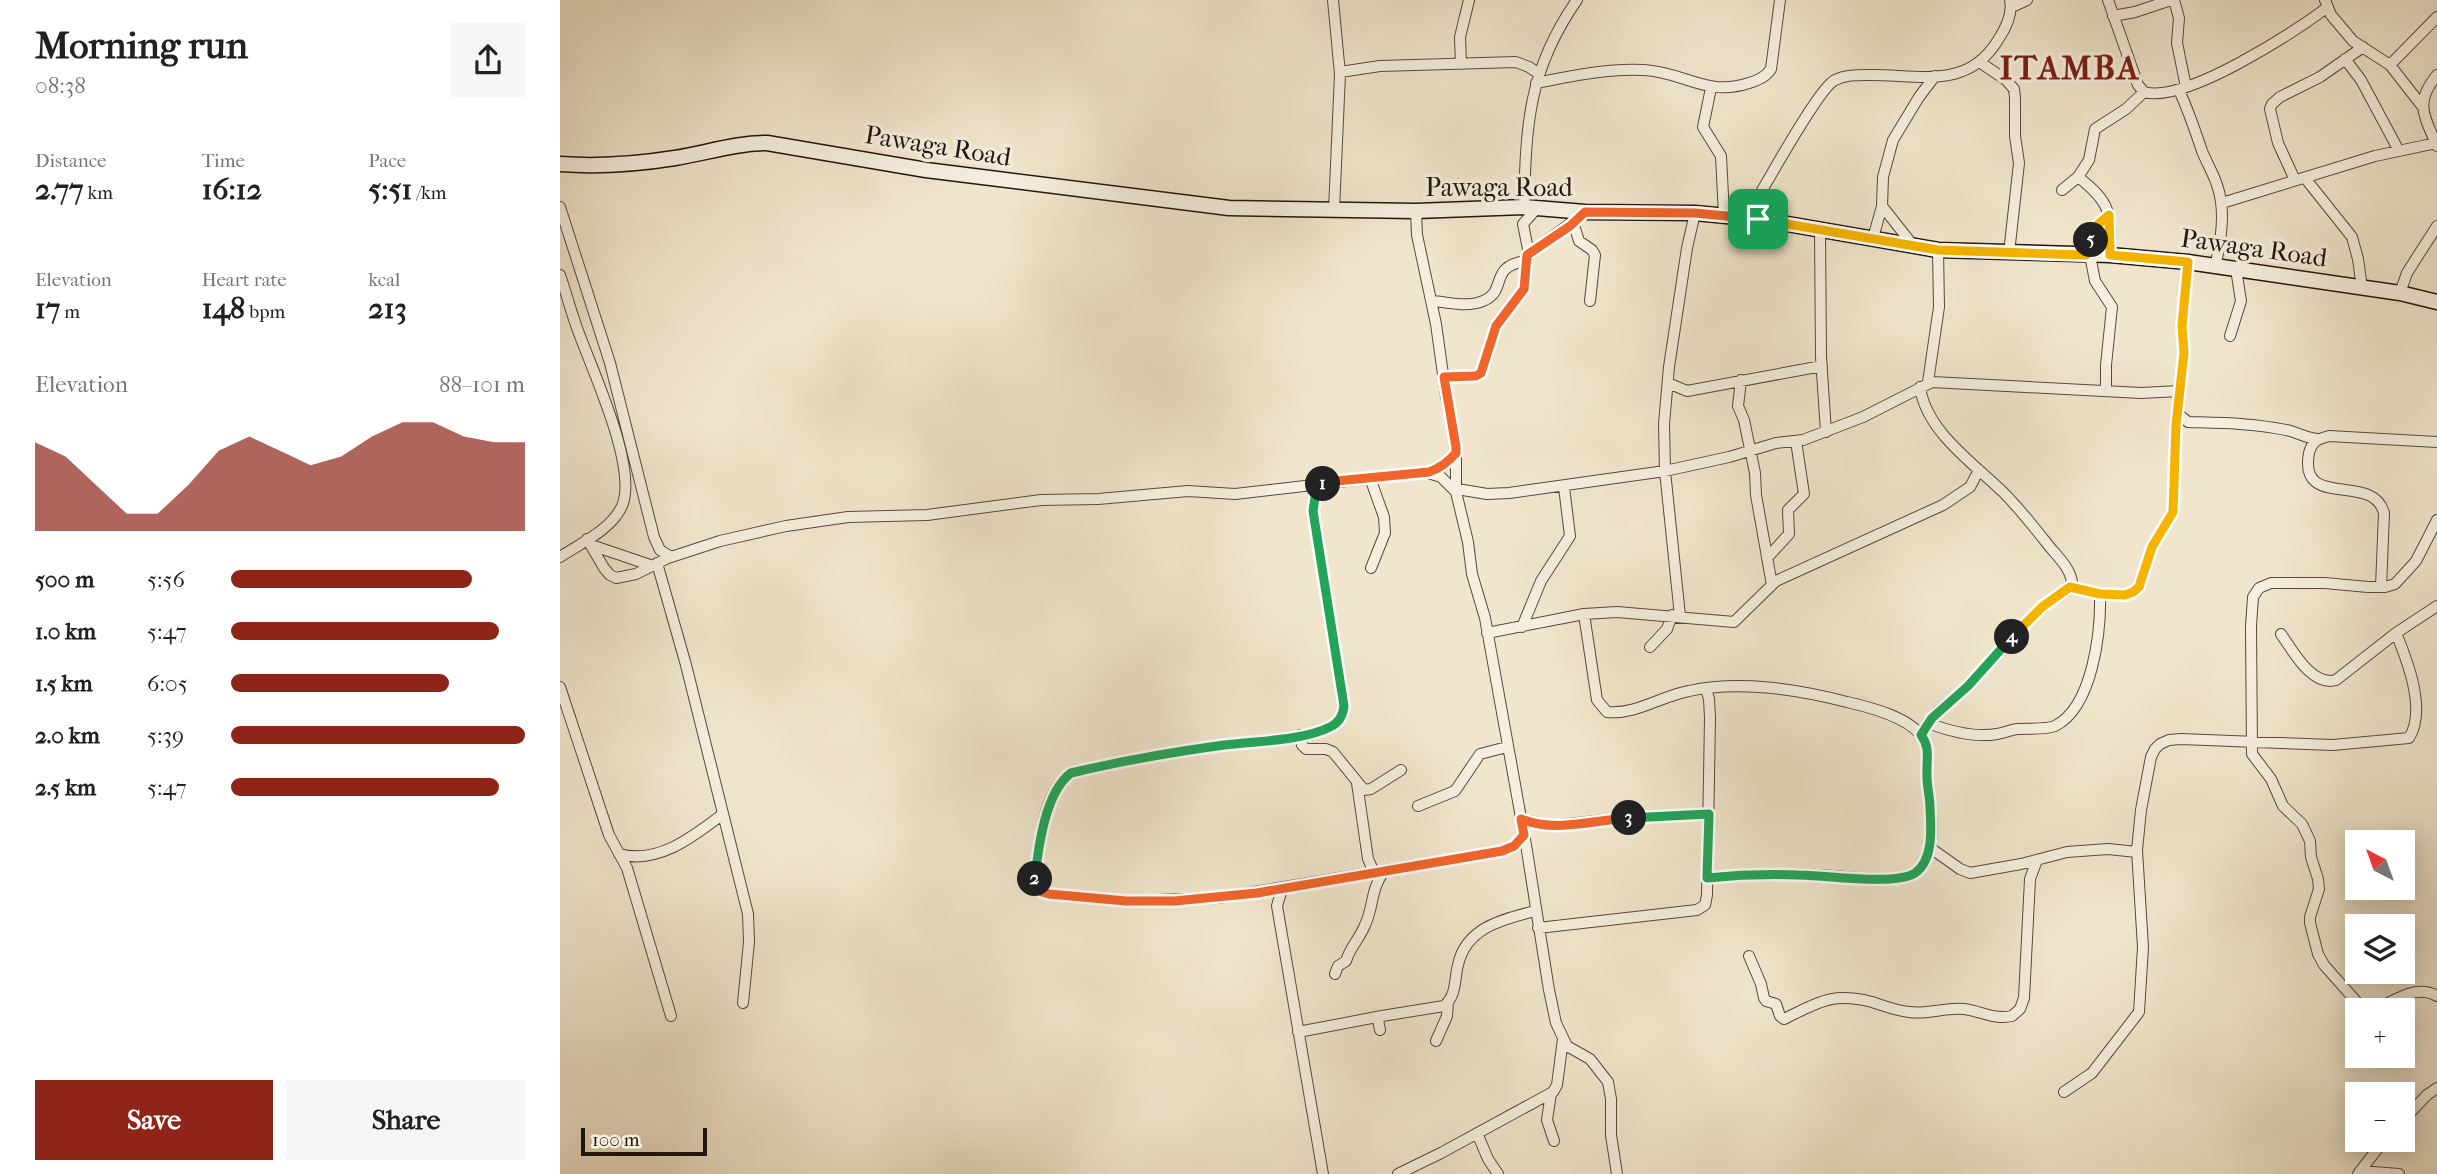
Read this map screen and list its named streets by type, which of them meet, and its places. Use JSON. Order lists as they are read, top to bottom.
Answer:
{
  "streets": {
    "main road": ["Pawaga Road"]
  },
  "districts": ["ITAMBA"],
  "scale_bar": "100 m",
  "north": "top left",
  "page": {
    "heading": ["Morning run", "08:38"],
    "stats": [
      ["Distance", "2.77 km"],
      ["Time", "16:12"],
      ["Pace", "5:51 /km"],
      ["Elevation", "17 m"],
      ["Heart rate", "148 bpm"],
      ["kcal", "213"]
    ],
    "pins": [
      "5",
      "1",
      "4",
      "3",
      "2"
    ],
    "chart": ["Elevation", "88–101 m"],
    "list": [
      {
        "name": "500 m",
        "note": "5:56"
      },
      {
        "name": "1.0 km",
        "note": "5:47"
      },
      {
        "name": "1.5 km",
        "note": "6:05"
      },
      {
        "name": "2.0 km",
        "note": "5:39"
      },
      {
        "name": "2.5 km",
        "note": "5:47"
      }
    ],
    "map_buttons": ["+", "−"],
    "buttons": ["Save", "Share"],
    "scale": "100 m"
  }
}
